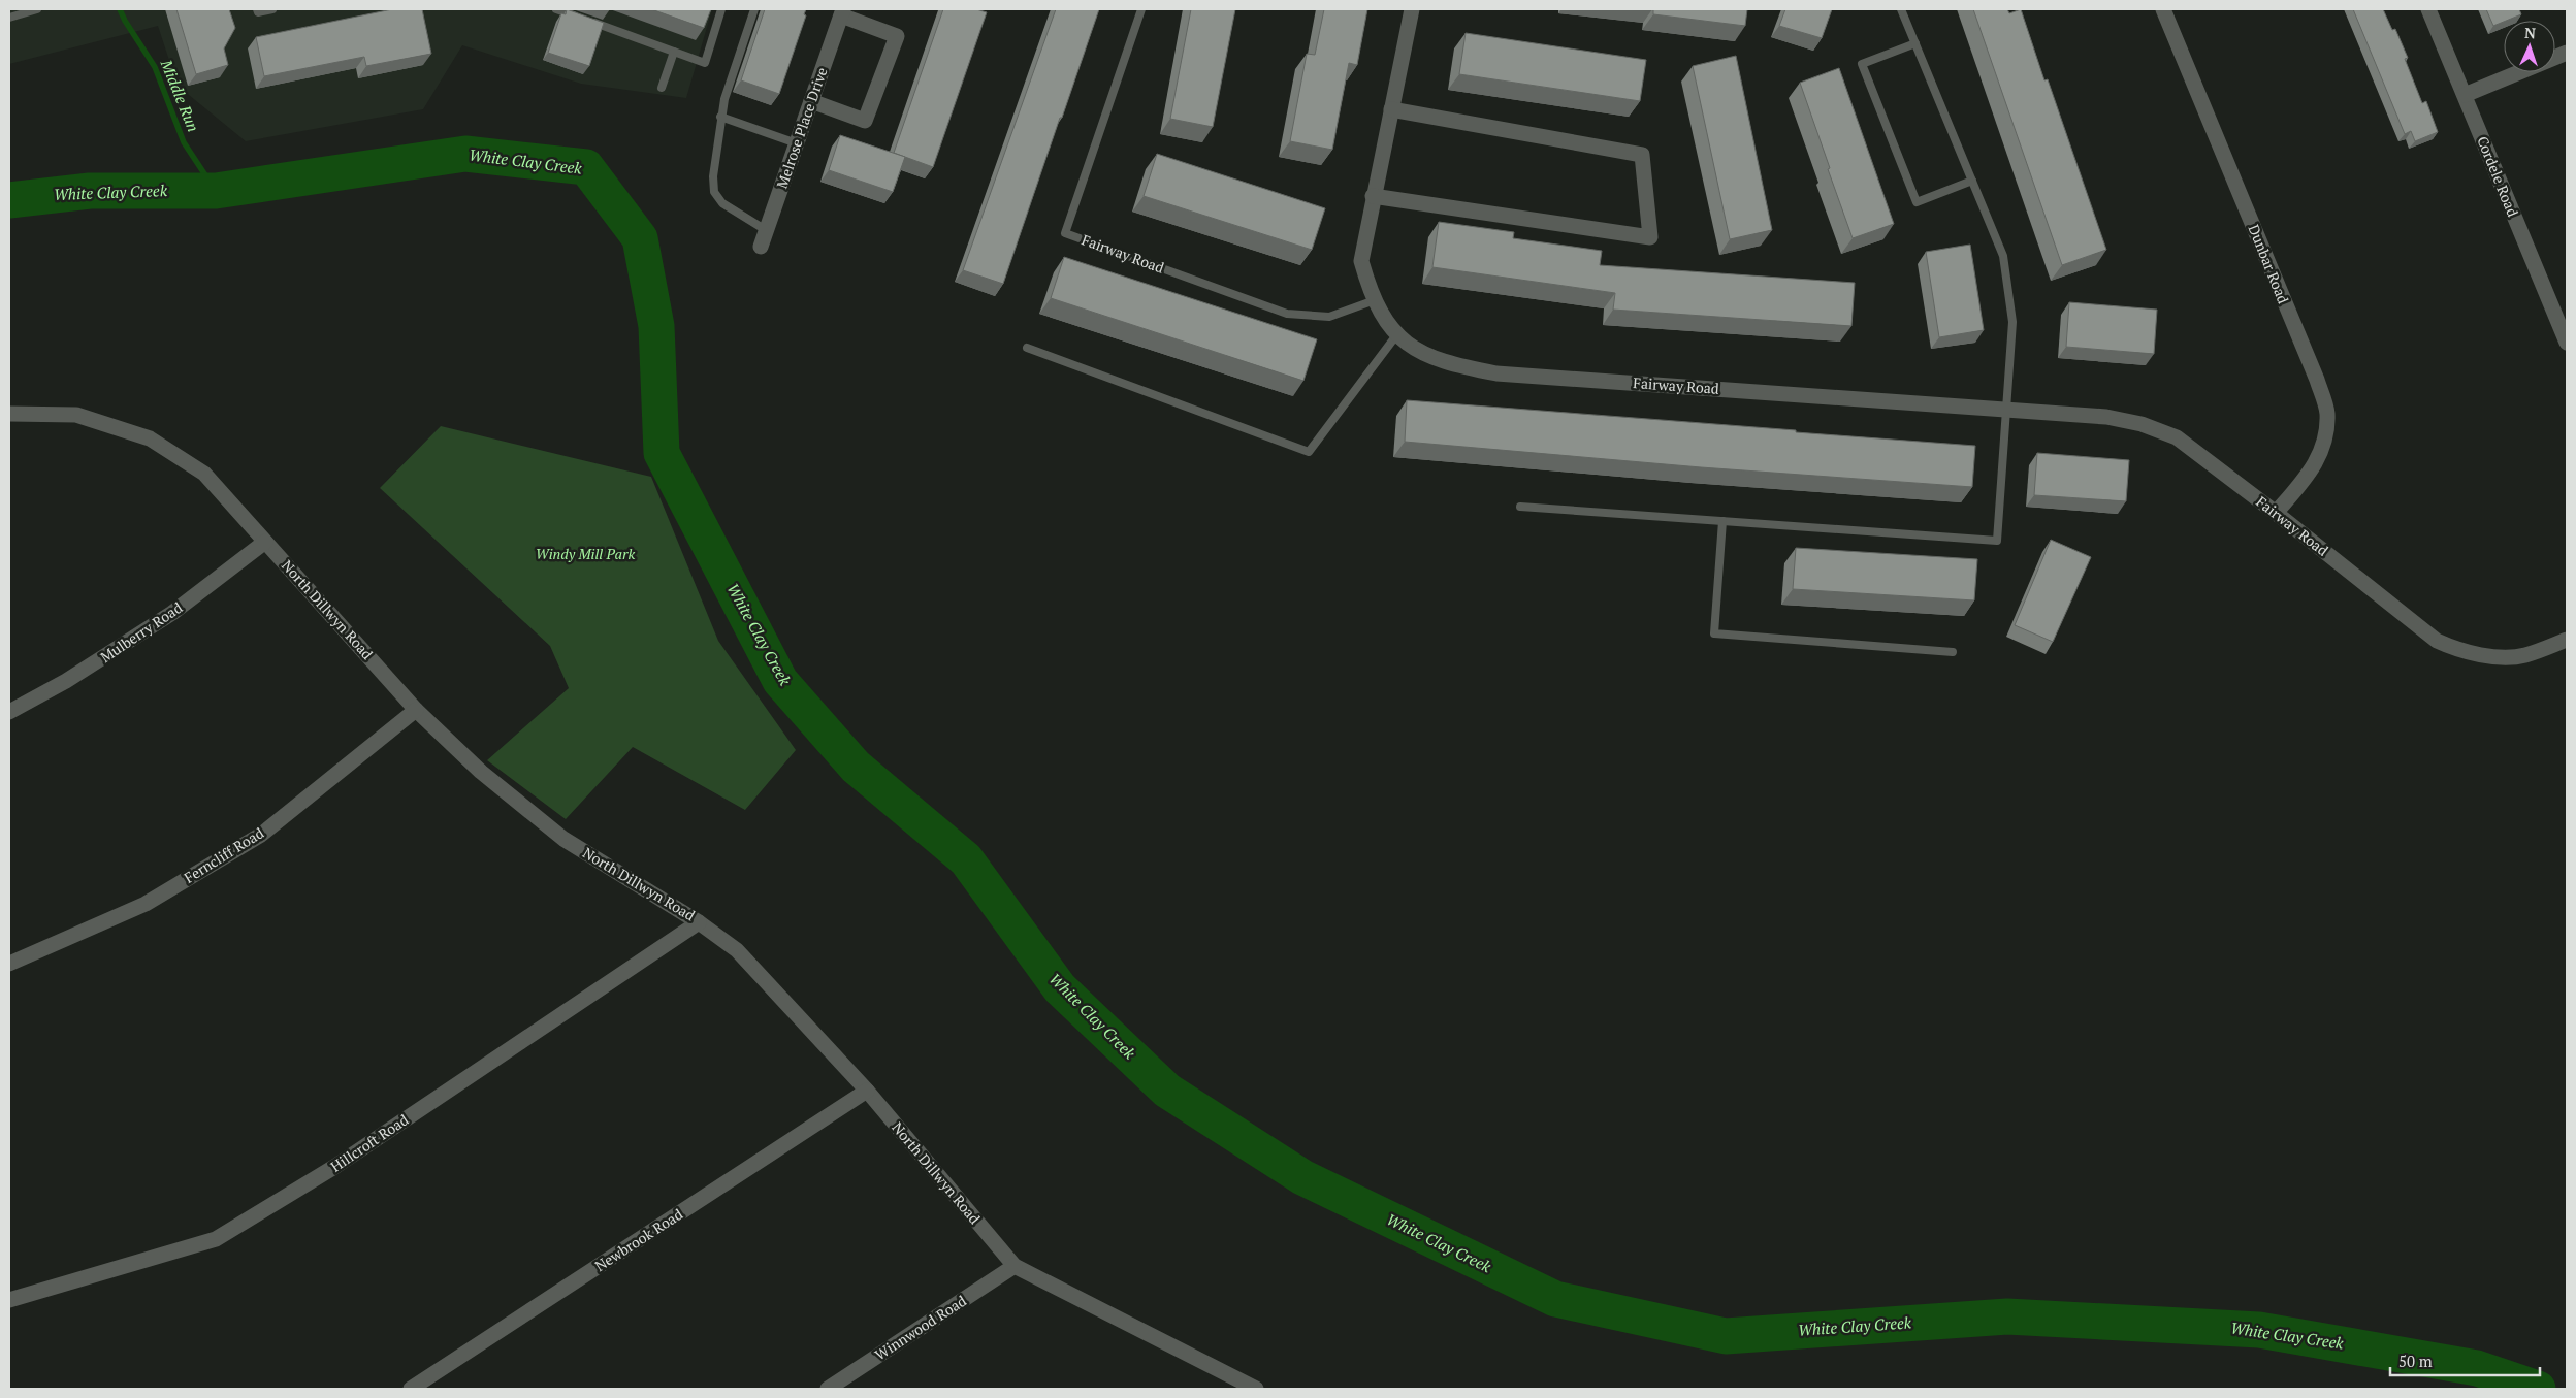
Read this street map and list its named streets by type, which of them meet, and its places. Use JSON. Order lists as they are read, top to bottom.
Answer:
{
  "streets": {
    "street": [
      "Melrose Place Drive",
      "Cordele Road",
      "Fairway Road",
      "Dunbar Road",
      "North Dillwyn Road",
      "Mulberry Road",
      "Ferncliff Road",
      "Hillcroft Road",
      "Newbrook Road",
      "Winnwood Road"
    ]
  },
  "crossings": [
    ["Fairway Road", "Dunbar Road"],
    ["North Dillwyn Road", "Mulberry Road"],
    ["North Dillwyn Road", "Ferncliff Road"],
    ["North Dillwyn Road", "Hillcroft Road"],
    ["North Dillwyn Road", "Newbrook Road"],
    ["North Dillwyn Road", "Winnwood Road"]
  ],
  "water": ["Middle Run", "White Clay Creek"],
  "parks": ["Windy Mill Park"],
  "scale_bar": "50 m",
  "north": "top"
}
